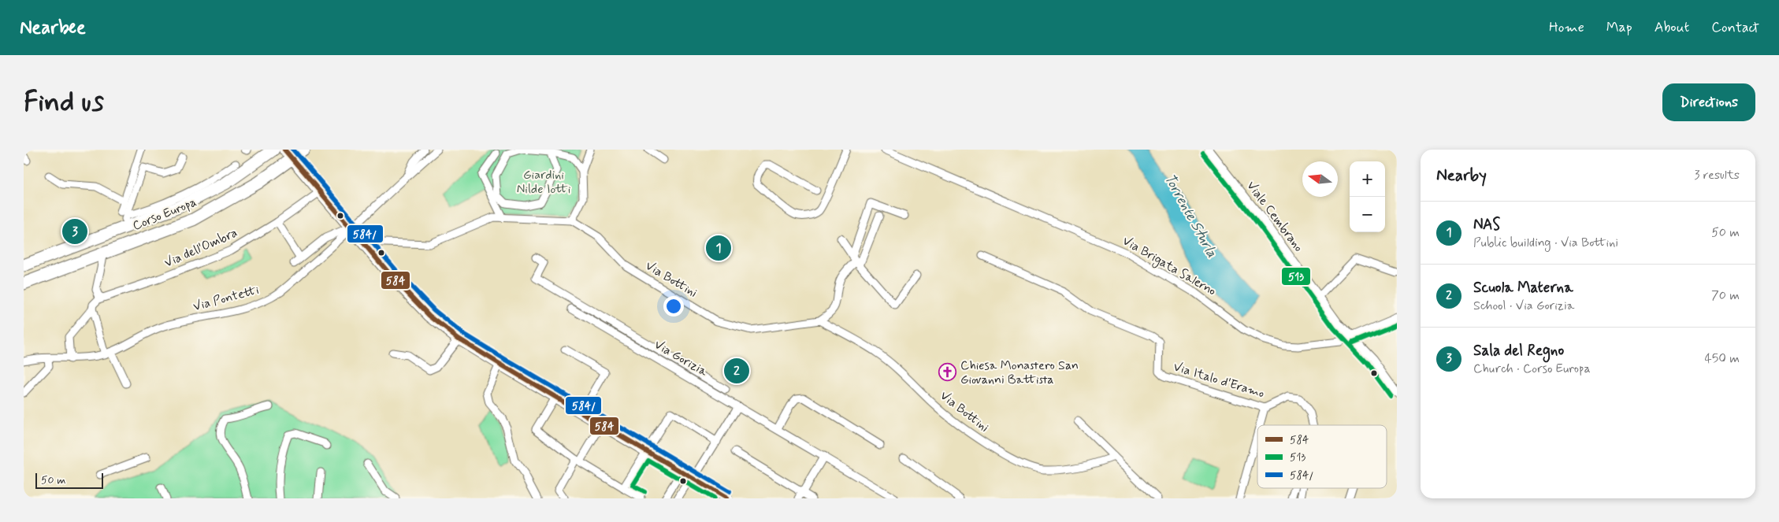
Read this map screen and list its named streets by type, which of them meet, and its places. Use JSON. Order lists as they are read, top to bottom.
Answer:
{
  "streets": {
    "main road": ["Corso Europa"],
    "street": [
      "Viale Cembrano",
      "Via dell'Ombra",
      "Via Brigata Salerno",
      "Via Bottini",
      "Via Pontetti",
      "Via Gorizia",
      "Via Italo d'Eramo"
    ]
  },
  "crossings": [
    ["Viale Cembrano", "Via Brigata Salerno"],
    ["Via dell'Ombra", "Via Pontetti"]
  ],
  "water": ["Torrente Sturla"],
  "parks": ["Giardini Nilde Iotti"],
  "places": {
    "church": ["Chiesa Monastero San Giovanni Battista"]
  },
  "lines": ["transit line 584", "transit line 584/", "transit line 513"],
  "legend": ["584", "513", "584/"],
  "scale_bar": "50 m",
  "north": "left",
  "page": {
    "header": "Nearbee",
    "nav": [
      "Home",
      "Map",
      "About",
      "Contact"
    ],
    "buttons": "Directions",
    "title": "Find us",
    "heading": ["Nearby", "3 results"],
    "map_buttons": ["+", "−"],
    "list": [
      {
        "mark": "1",
        "name": "NAS",
        "note": "Public building · Via Bottini",
        "value": "50 m"
      },
      {
        "mark": "2",
        "name": "Scuola Materna",
        "note": "School · Via Gorizia",
        "value": "70 m"
      },
      {
        "mark": "3",
        "name": "Sala del Regno",
        "note": "Church · Corso Europa",
        "value": "450 m"
      }
    ],
    "pins": ["3", "1", "2"],
    "scale": "50 m"
  }
}
